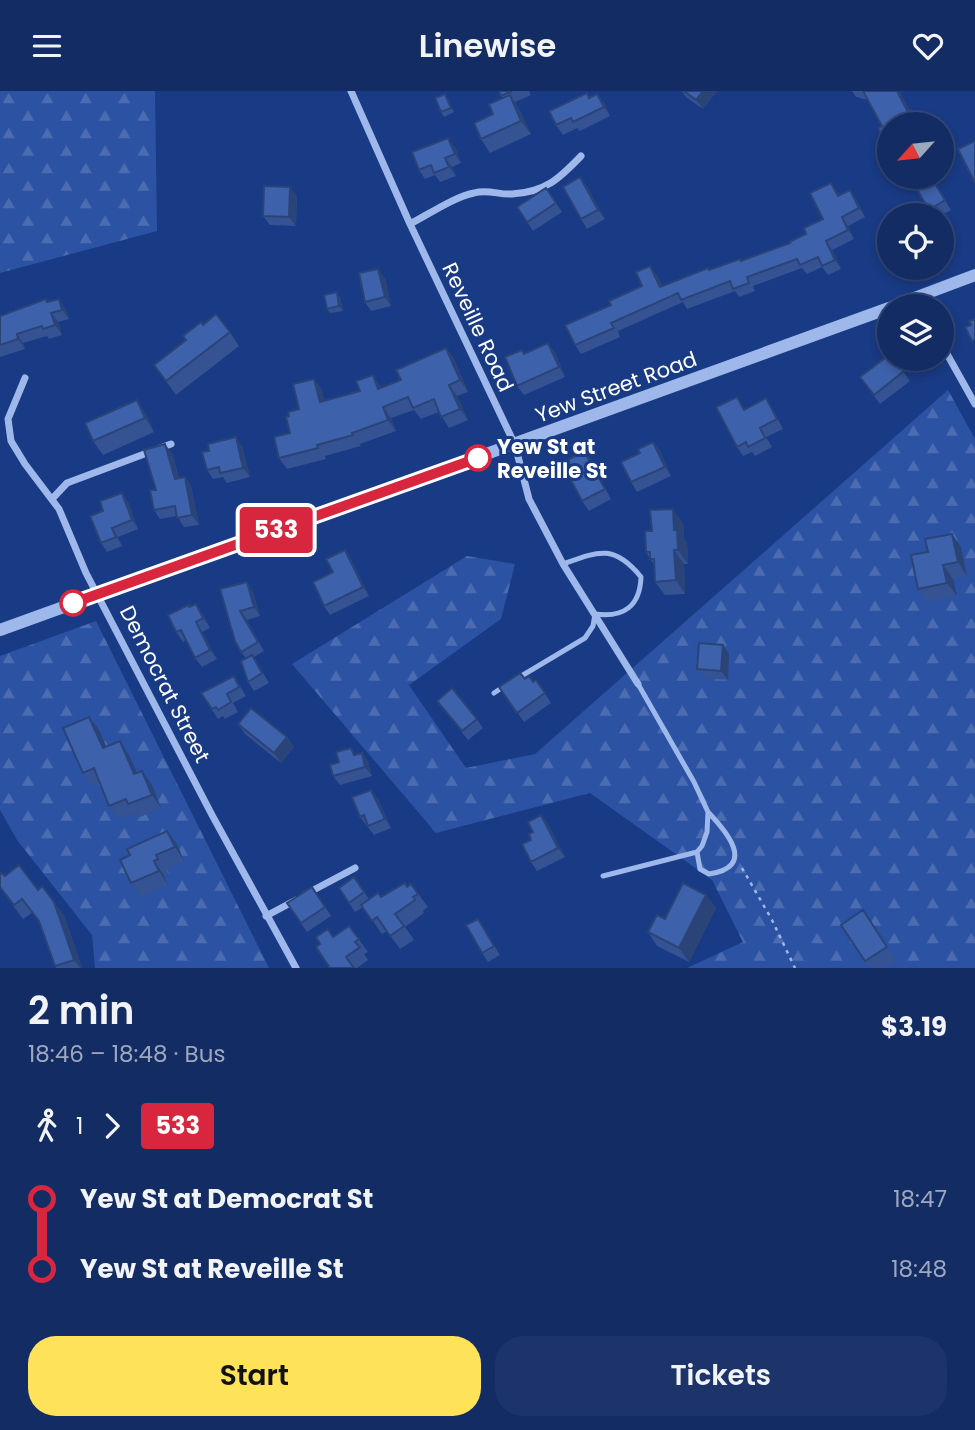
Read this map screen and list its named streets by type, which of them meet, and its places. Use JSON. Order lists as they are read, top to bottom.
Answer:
{
  "streets": {
    "street": ["Reveille Road", "Yew Street Road", "Democrat Street"]
  },
  "crossings": [
    ["Reveille Road", "Yew Street Road"],
    ["Yew Street Road", "Democrat Street"]
  ],
  "places": ["Yew St at Reveille St"],
  "lines": ["bus line 533"],
  "north": "bottom left",
  "page": {
    "header": "Linewise",
    "on_map": "533",
    "heading": ["2 min", "18:46 – 18:48 · Bus", "$3.19"],
    "legs": ["1", "533"],
    "list": [
      {
        "name": "Yew St at Democrat St",
        "value": "18:47"
      },
      {
        "name": "Yew St at Reveille St",
        "value": "18:48"
      }
    ],
    "buttons": ["Start", "Tickets"]
  }
}
